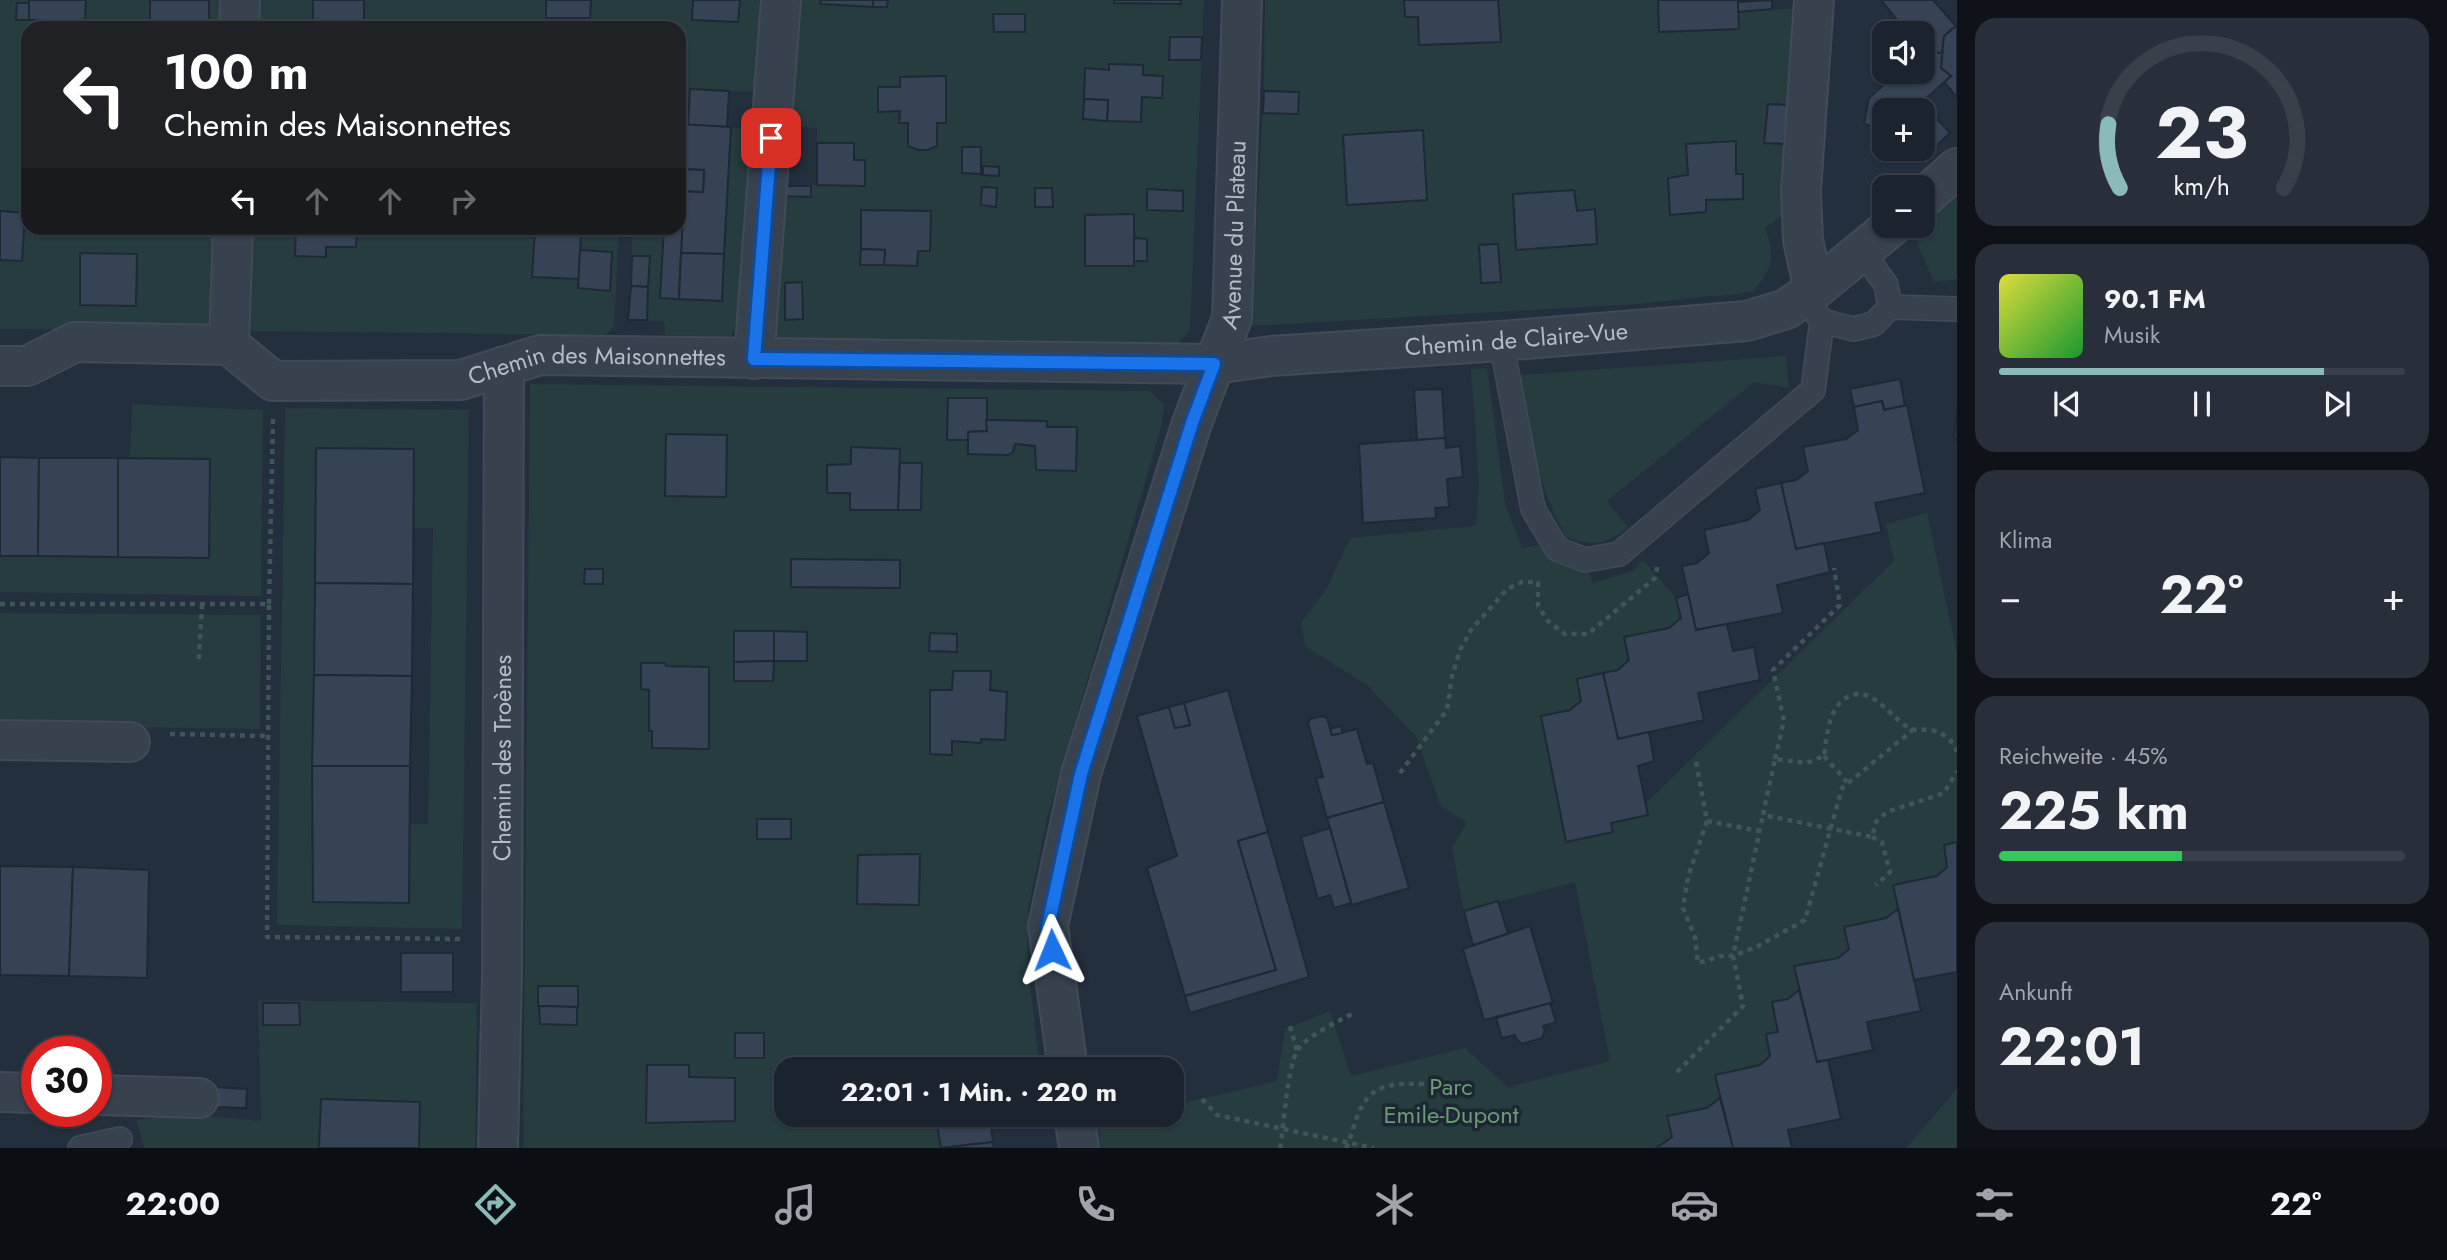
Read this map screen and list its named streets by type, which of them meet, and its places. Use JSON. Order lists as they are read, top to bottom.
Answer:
{
  "streets": {
    "street": [
      "Avenue du Plateau",
      "Chemin de Claire-Vue",
      "Chemin des Maisonnettes",
      "Chemin des Troènes"
    ]
  },
  "crossings": [
    ["Avenue du Plateau", "Chemin de Claire-Vue"],
    ["Avenue du Plateau", "Chemin des Maisonnettes"],
    ["Chemin de Claire-Vue", "Chemin des Maisonnettes"],
    ["Chemin des Maisonnettes", "Chemin des Troènes"]
  ],
  "parks": ["Parc Emile-Dupont"],
  "page": {
    "map_buttons": ["+", "−"],
    "turn": ["100 m", "Chemin des Maisonnettes"],
    "song": ["90.1 FM", "Musik"],
    "tile": [
      "Klima",
      ["Reichweite · 45%", "225 km"],
      ["Ankunft", "22:01"]
    ],
    "heat": ["−", "22°", "+"],
    "limit": "30",
    "trip": "22:01 · 1 Min. · 220 m",
    "tabs": ["22:00", "22°"],
    "gauge": ["23", "km/h"]
  }
}
